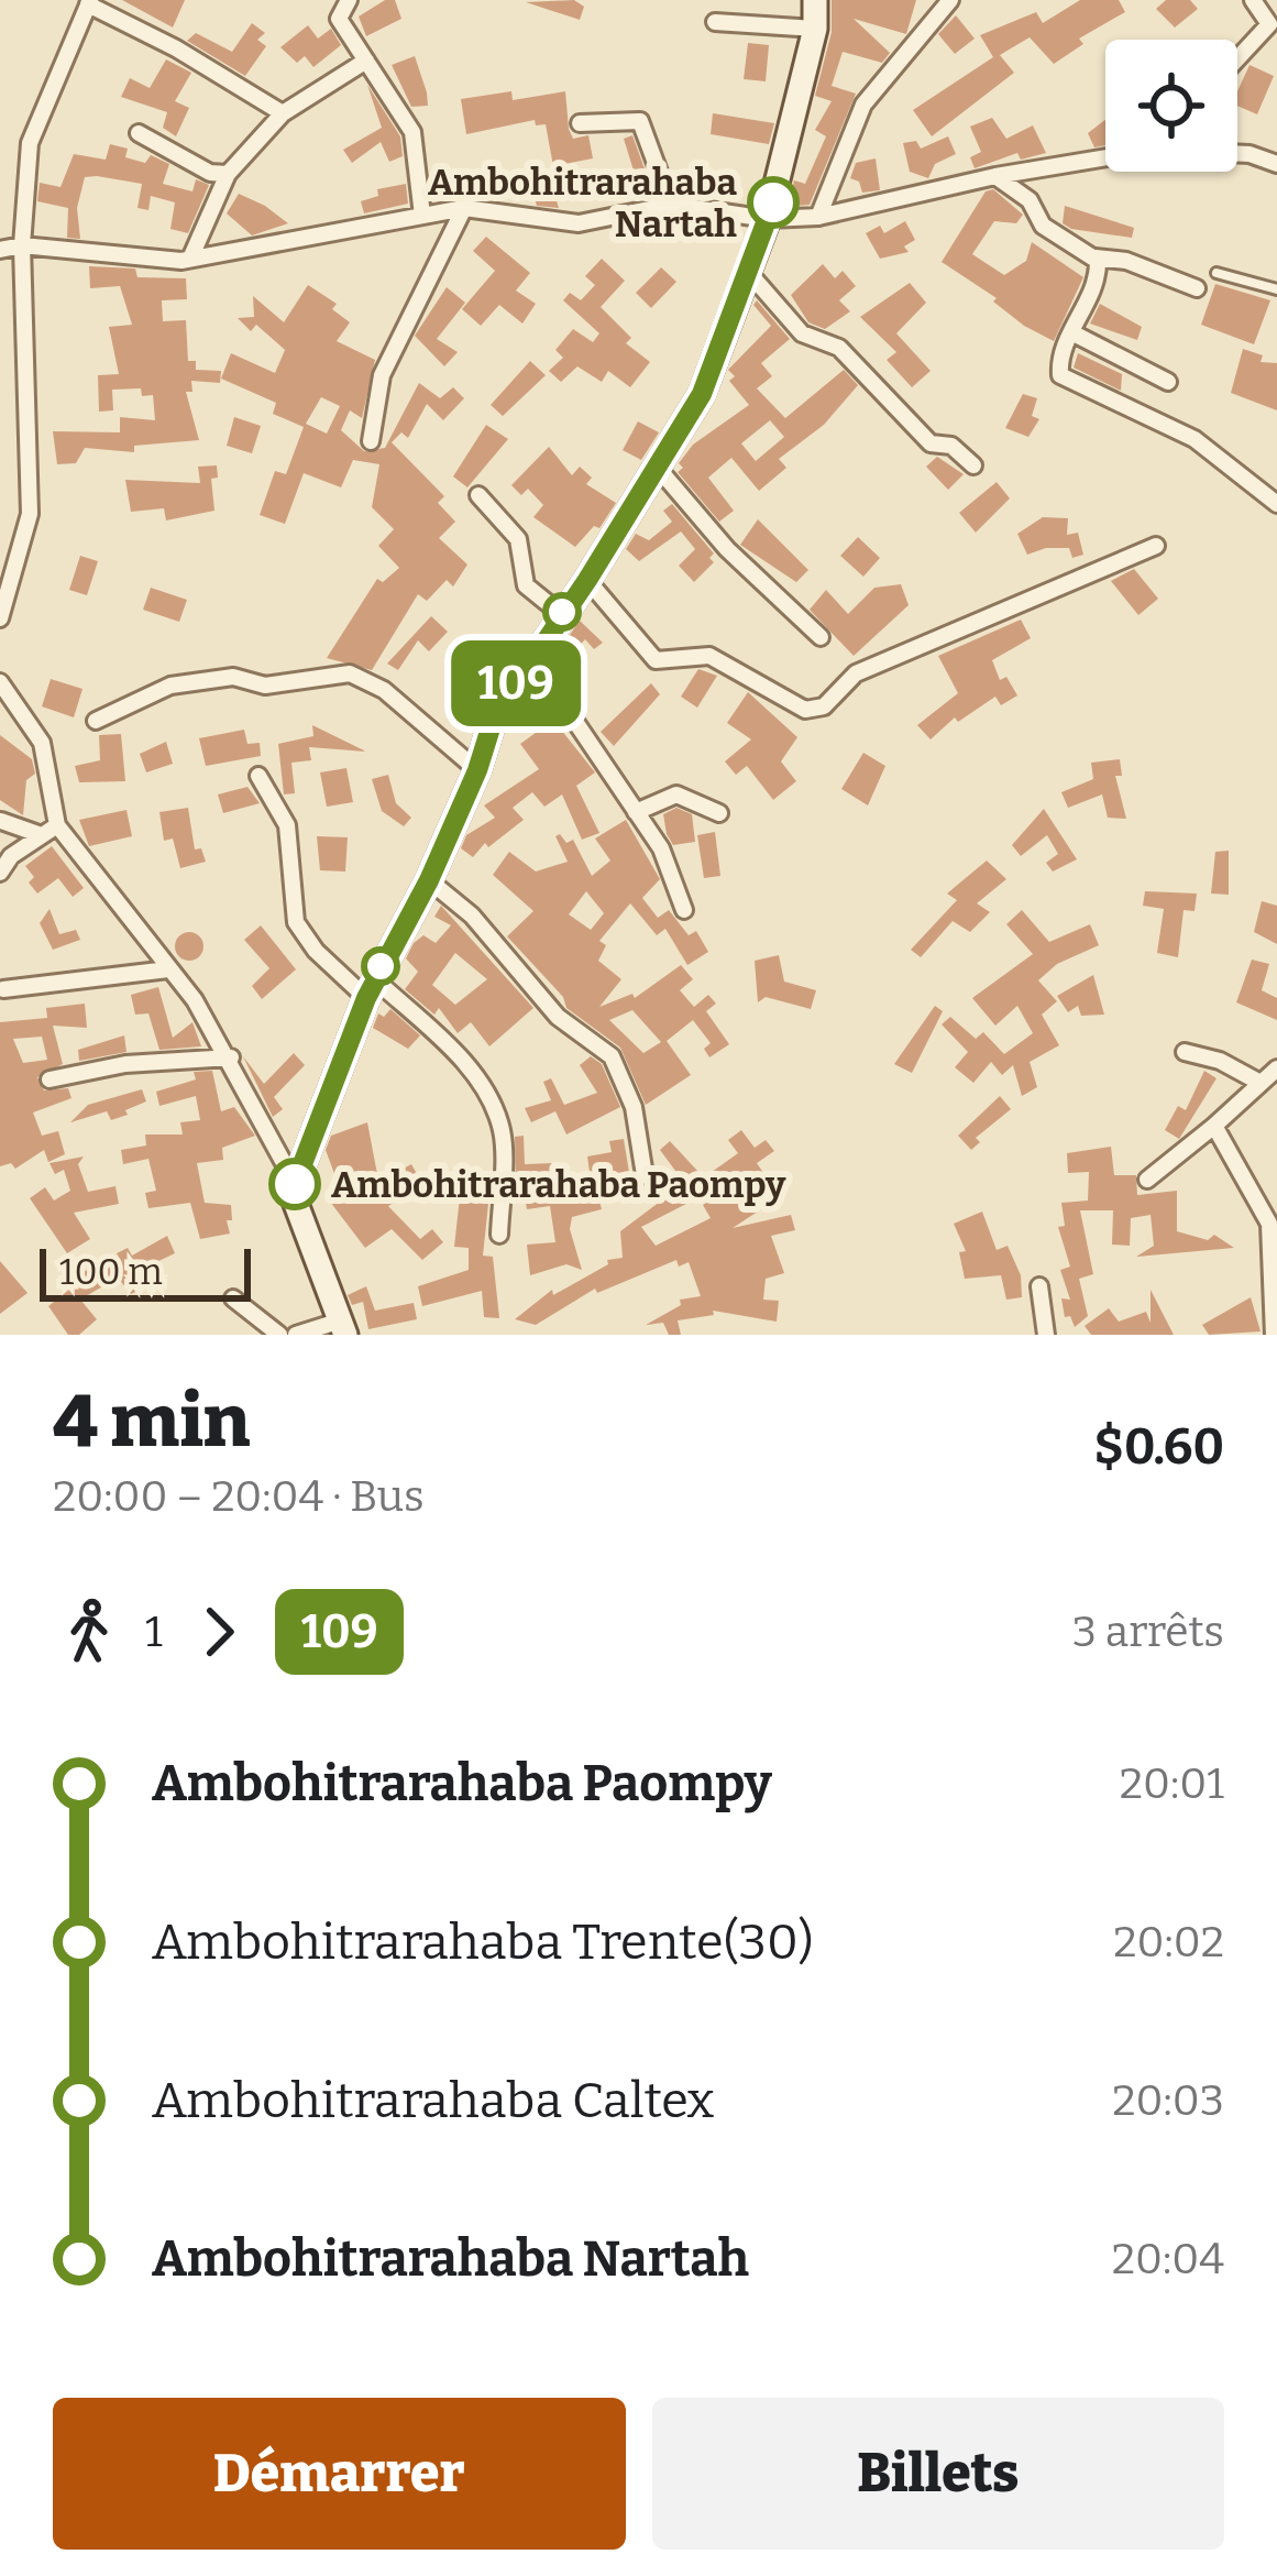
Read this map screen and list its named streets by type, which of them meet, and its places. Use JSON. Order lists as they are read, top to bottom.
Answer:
{
  "places": ["Ambohitrarahaba Nartah", "Ambohitrarahaba Paompy"],
  "lines": ["bus line 109"],
  "scale_bar": "100 m",
  "page": {
    "on_map": "109",
    "scale": "100 m",
    "heading": ["4 min", "20:00 – 20:04 · Bus", "$0.60"],
    "legs": ["1", "109", "3 arrêts"],
    "list": [
      {
        "name": "Ambohitrarahaba Paompy",
        "value": "20:01"
      },
      {
        "name": "Ambohitrarahaba Trente(30)",
        "value": "20:02"
      },
      {
        "name": "Ambohitrarahaba Caltex",
        "value": "20:03"
      },
      {
        "name": "Ambohitrarahaba Nartah",
        "value": "20:04"
      }
    ],
    "buttons": ["Démarrer", "Billets"]
  }
}
